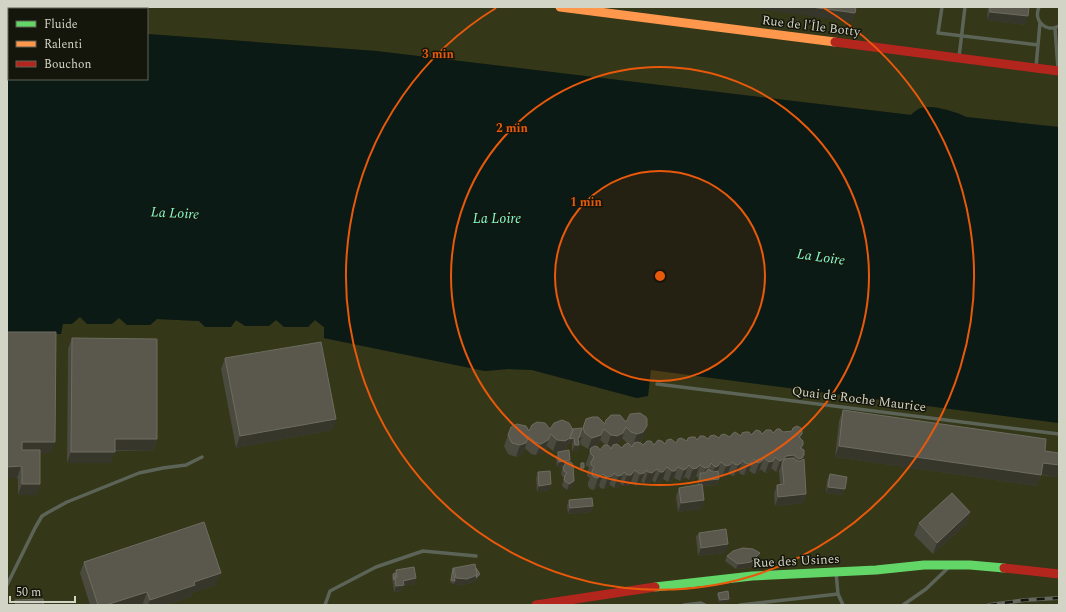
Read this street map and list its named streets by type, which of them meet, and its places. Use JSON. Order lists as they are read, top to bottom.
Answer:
{
  "streets": {
    "street": ["Rue de l'Île Botty", "Rue des Usines"],
    "lane": ["Quai de Roche Maurice"]
  },
  "water": ["La Loire"],
  "legend": ["Fluide", "Ralenti", "Bouchon"],
  "scale_bar": "50 m",
  "rings": ["3 min", "2 min", "1 min"]
}
